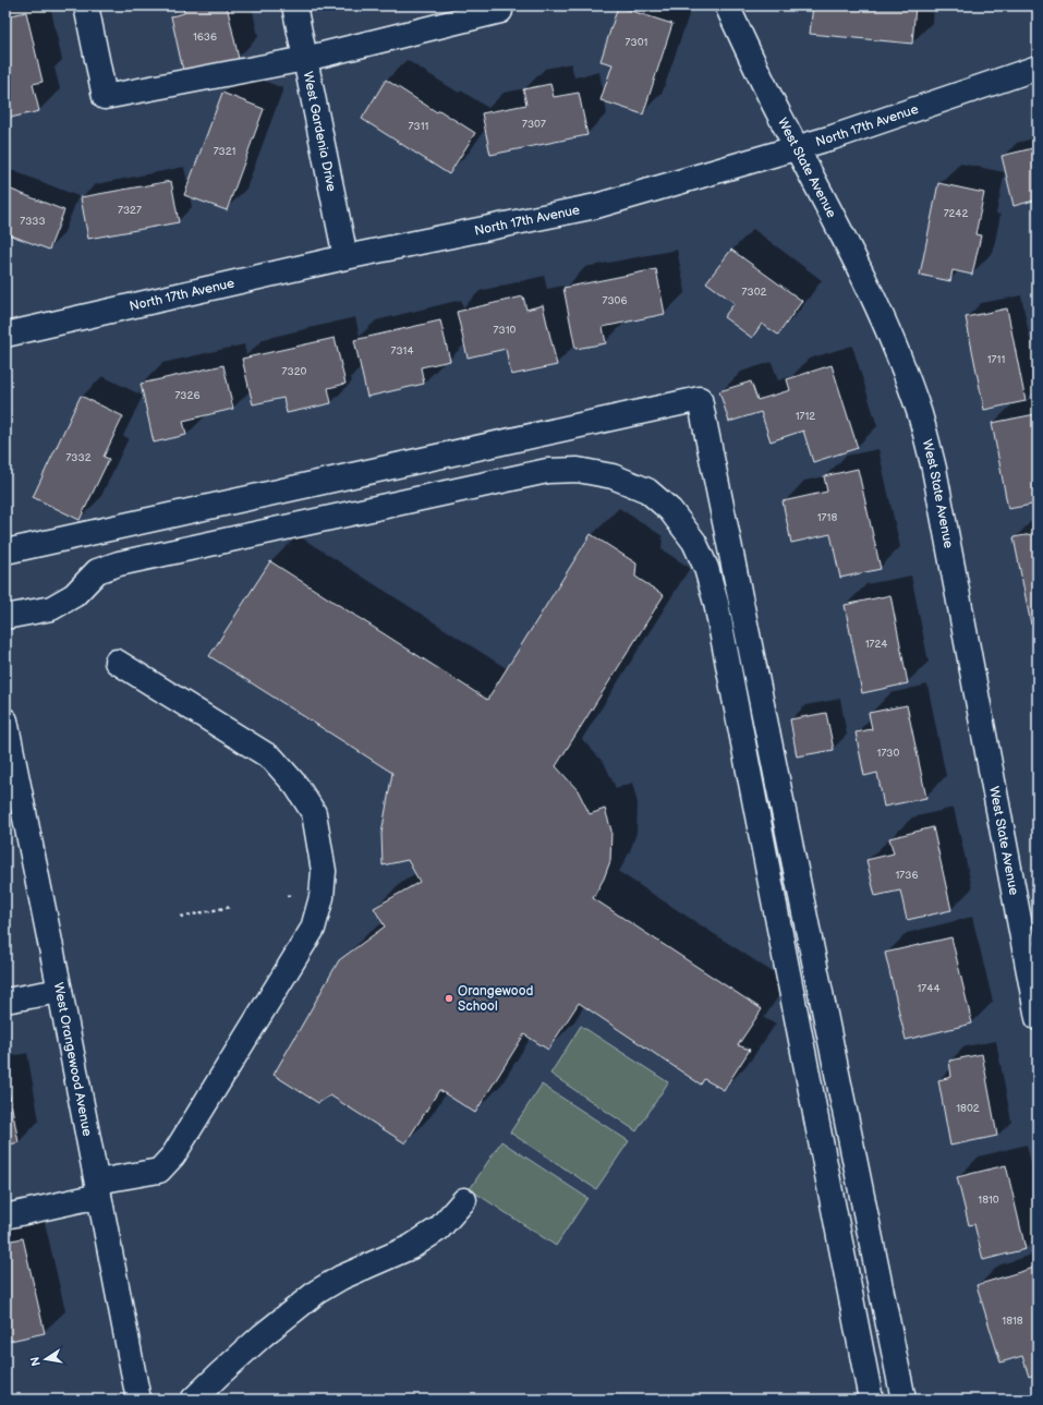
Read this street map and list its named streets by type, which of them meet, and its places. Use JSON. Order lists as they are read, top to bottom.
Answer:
{
  "streets": {
    "street": [
      "North 17th Avenue",
      "West Gardenia Drive",
      "West State Avenue",
      "West Orangewood Avenue"
    ]
  },
  "crossings": [
    ["North 17th Avenue", "West Gardenia Drive"],
    ["North 17th Avenue", "West State Avenue"]
  ],
  "places": ["Orangewood School"],
  "house_numbers": [
    "1636",
    "7301",
    "7307",
    "7311",
    "7321",
    "7327",
    "7242",
    "7333",
    "7302",
    "7306",
    "7310",
    "7314",
    "1711",
    "7320",
    "7326",
    "1712",
    "7332",
    "1718",
    "1724",
    "1730",
    "1736",
    "1744",
    "1802",
    "1810",
    "1818"
  ],
  "north": "left"
}
